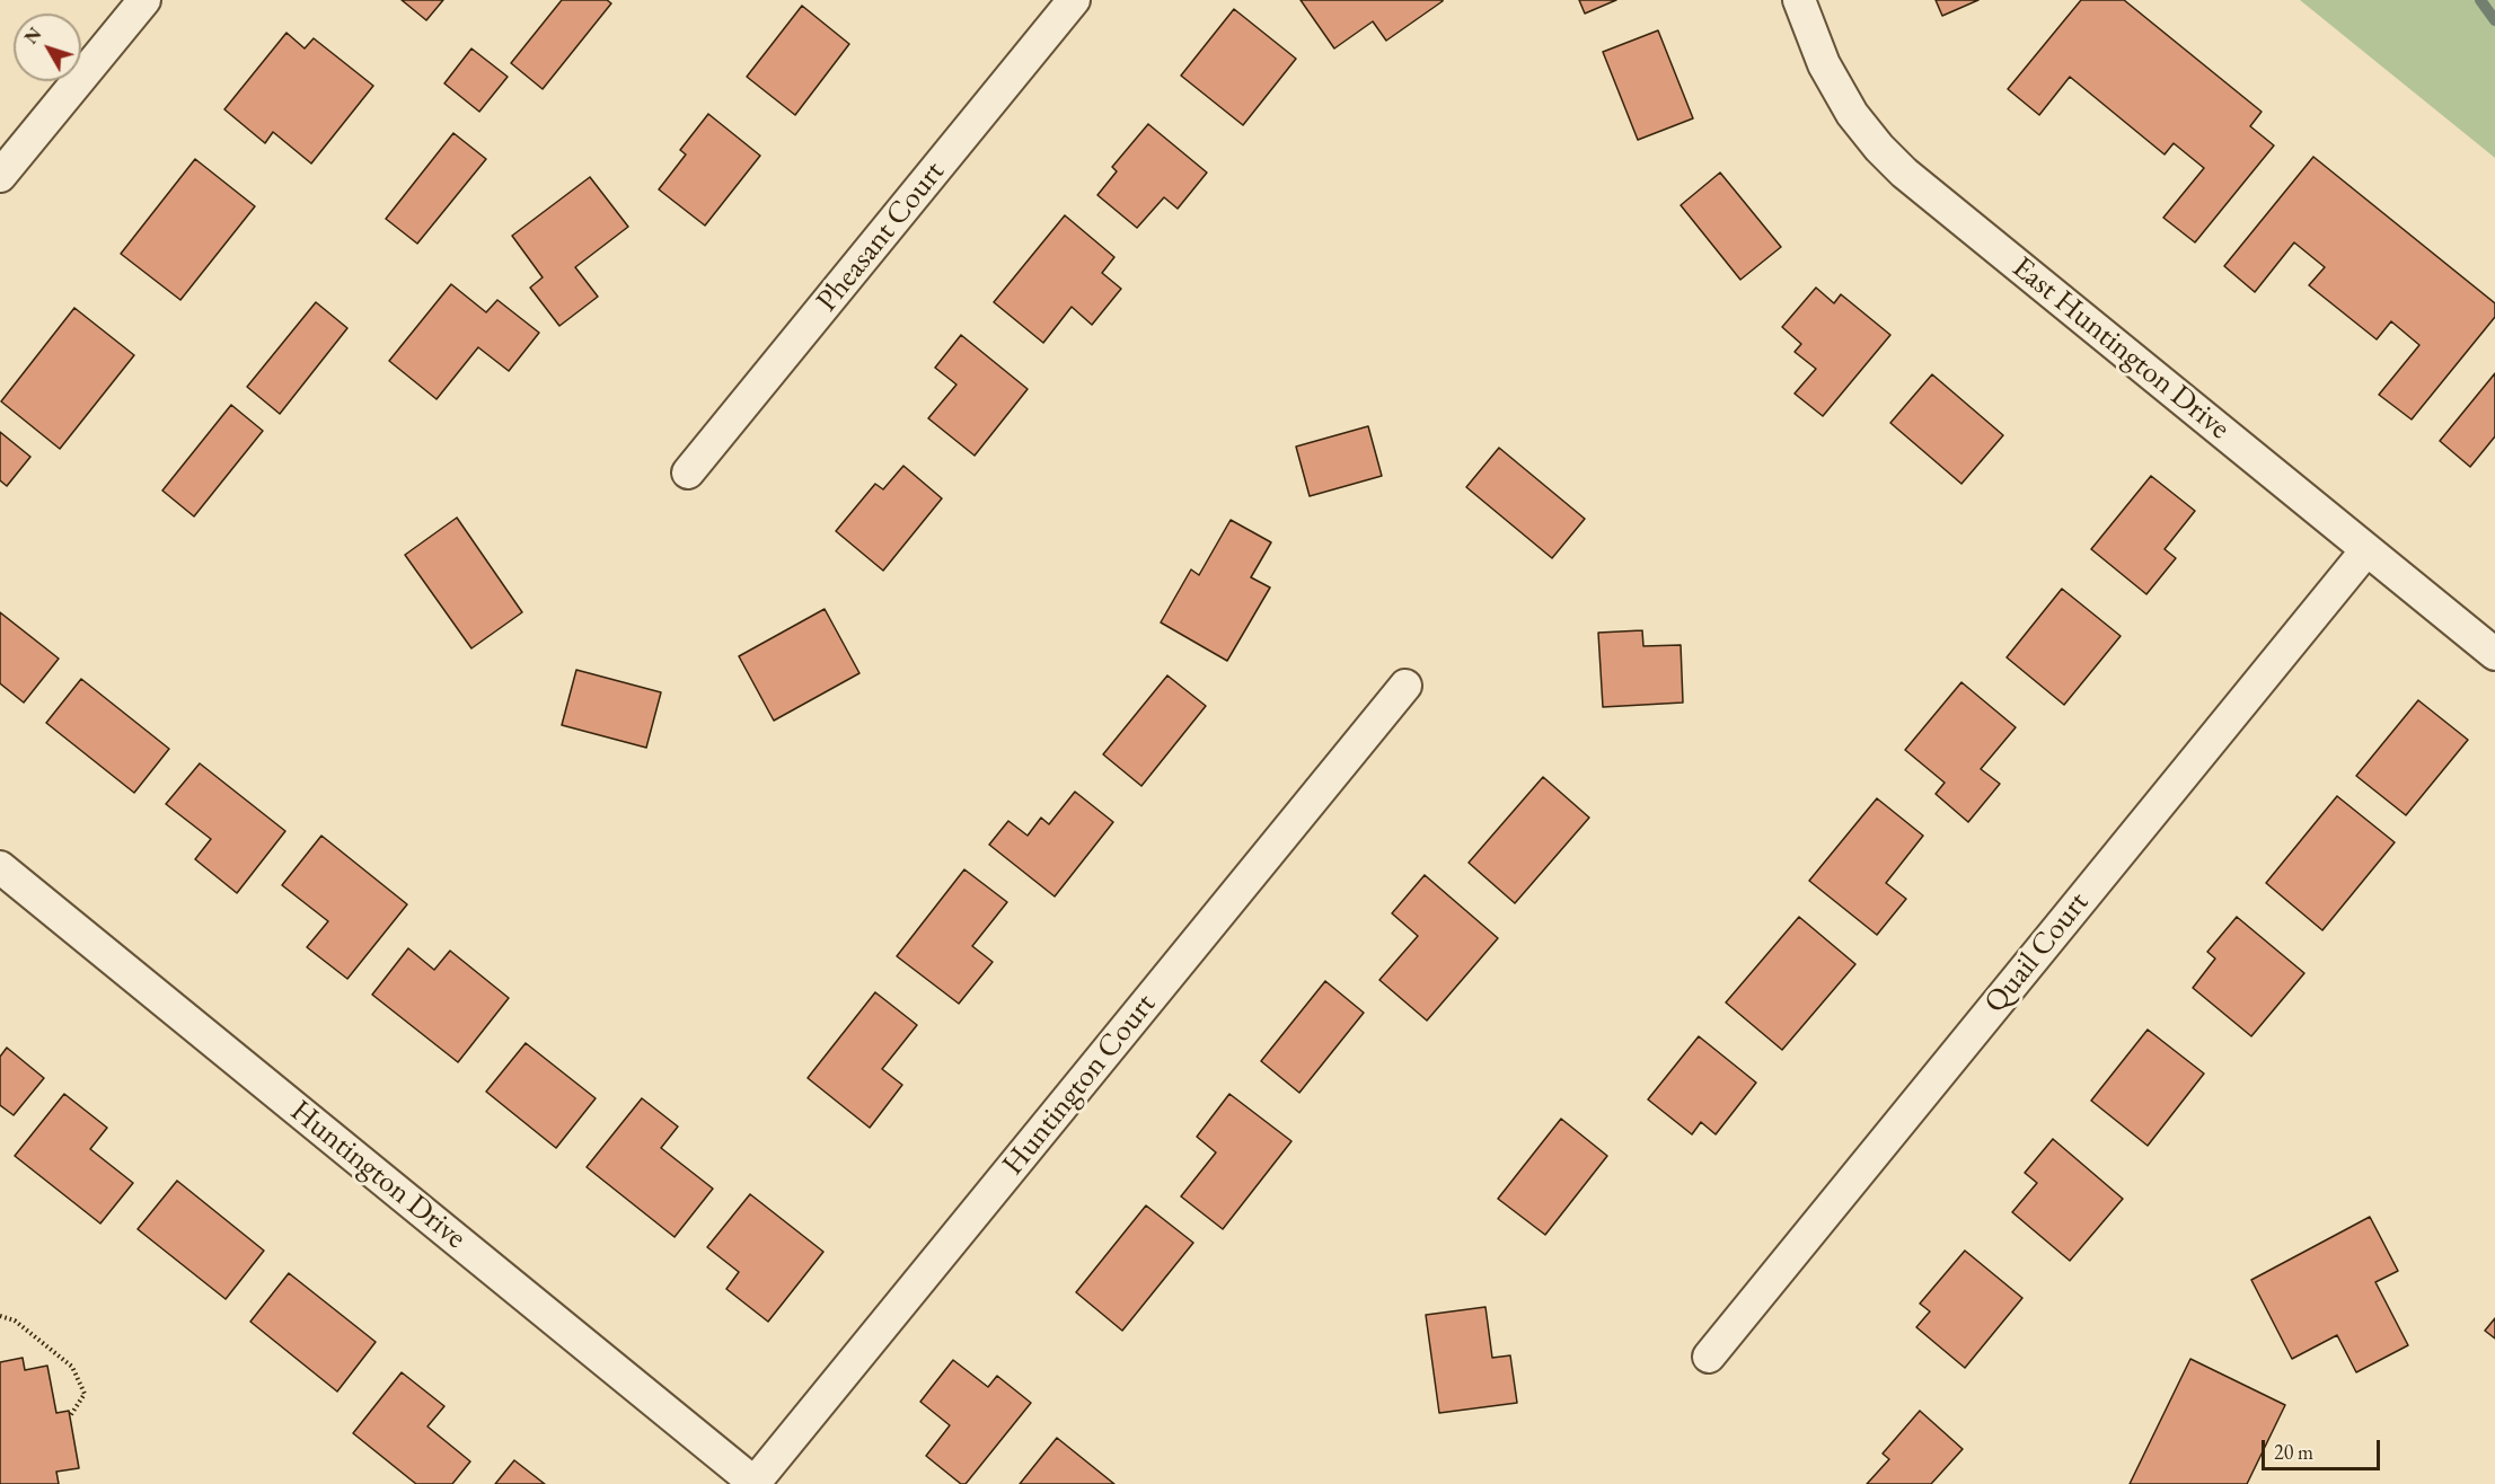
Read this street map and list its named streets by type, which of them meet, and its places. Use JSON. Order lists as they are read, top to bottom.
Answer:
{
  "streets": {
    "street": [
      "Pheasant Court",
      "East Huntington Drive",
      "Quail Court",
      "Huntington Court",
      "Huntington Drive"
    ]
  },
  "crossings": [
    ["East Huntington Drive", "Quail Court"],
    ["Huntington Court", "Huntington Drive"]
  ],
  "scale_bar": "20 m",
  "north": "top left"
}
